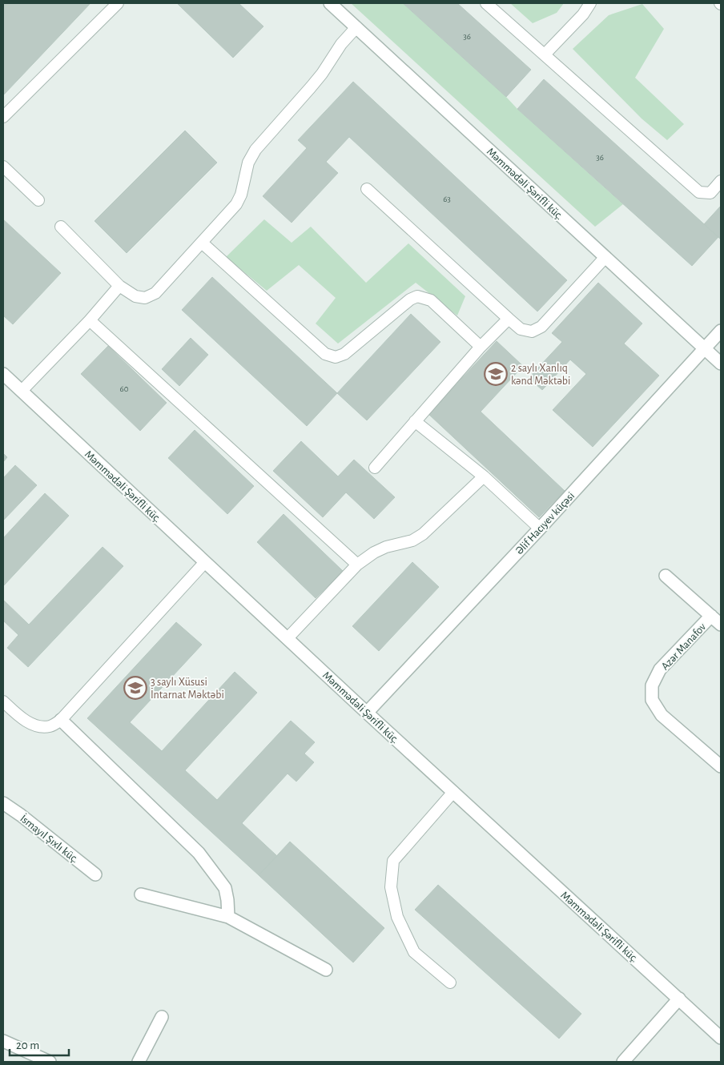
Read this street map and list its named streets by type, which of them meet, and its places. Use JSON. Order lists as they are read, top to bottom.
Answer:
{
  "streets": {
    "street": [
      "Məmmədəli Şərifli küç.",
      "Əlif Hacıyev küçəsi",
      "Azər Manafov",
      "İsmayıl Şıxlı küç."
    ]
  },
  "crossings": [
    ["Məmmədəli Şərifli küç.", "Əlif Hacıyev küçəsi"]
  ],
  "places": {
    "school or university": ["2 saylı Xanlıq kənd Məktəbi", "3 saylı Xüsusi İntarnat Məktəbi"]
  },
  "house_numbers": [
    "36",
    "36",
    "63",
    "60"
  ],
  "scale_bar": "20 m"
}
